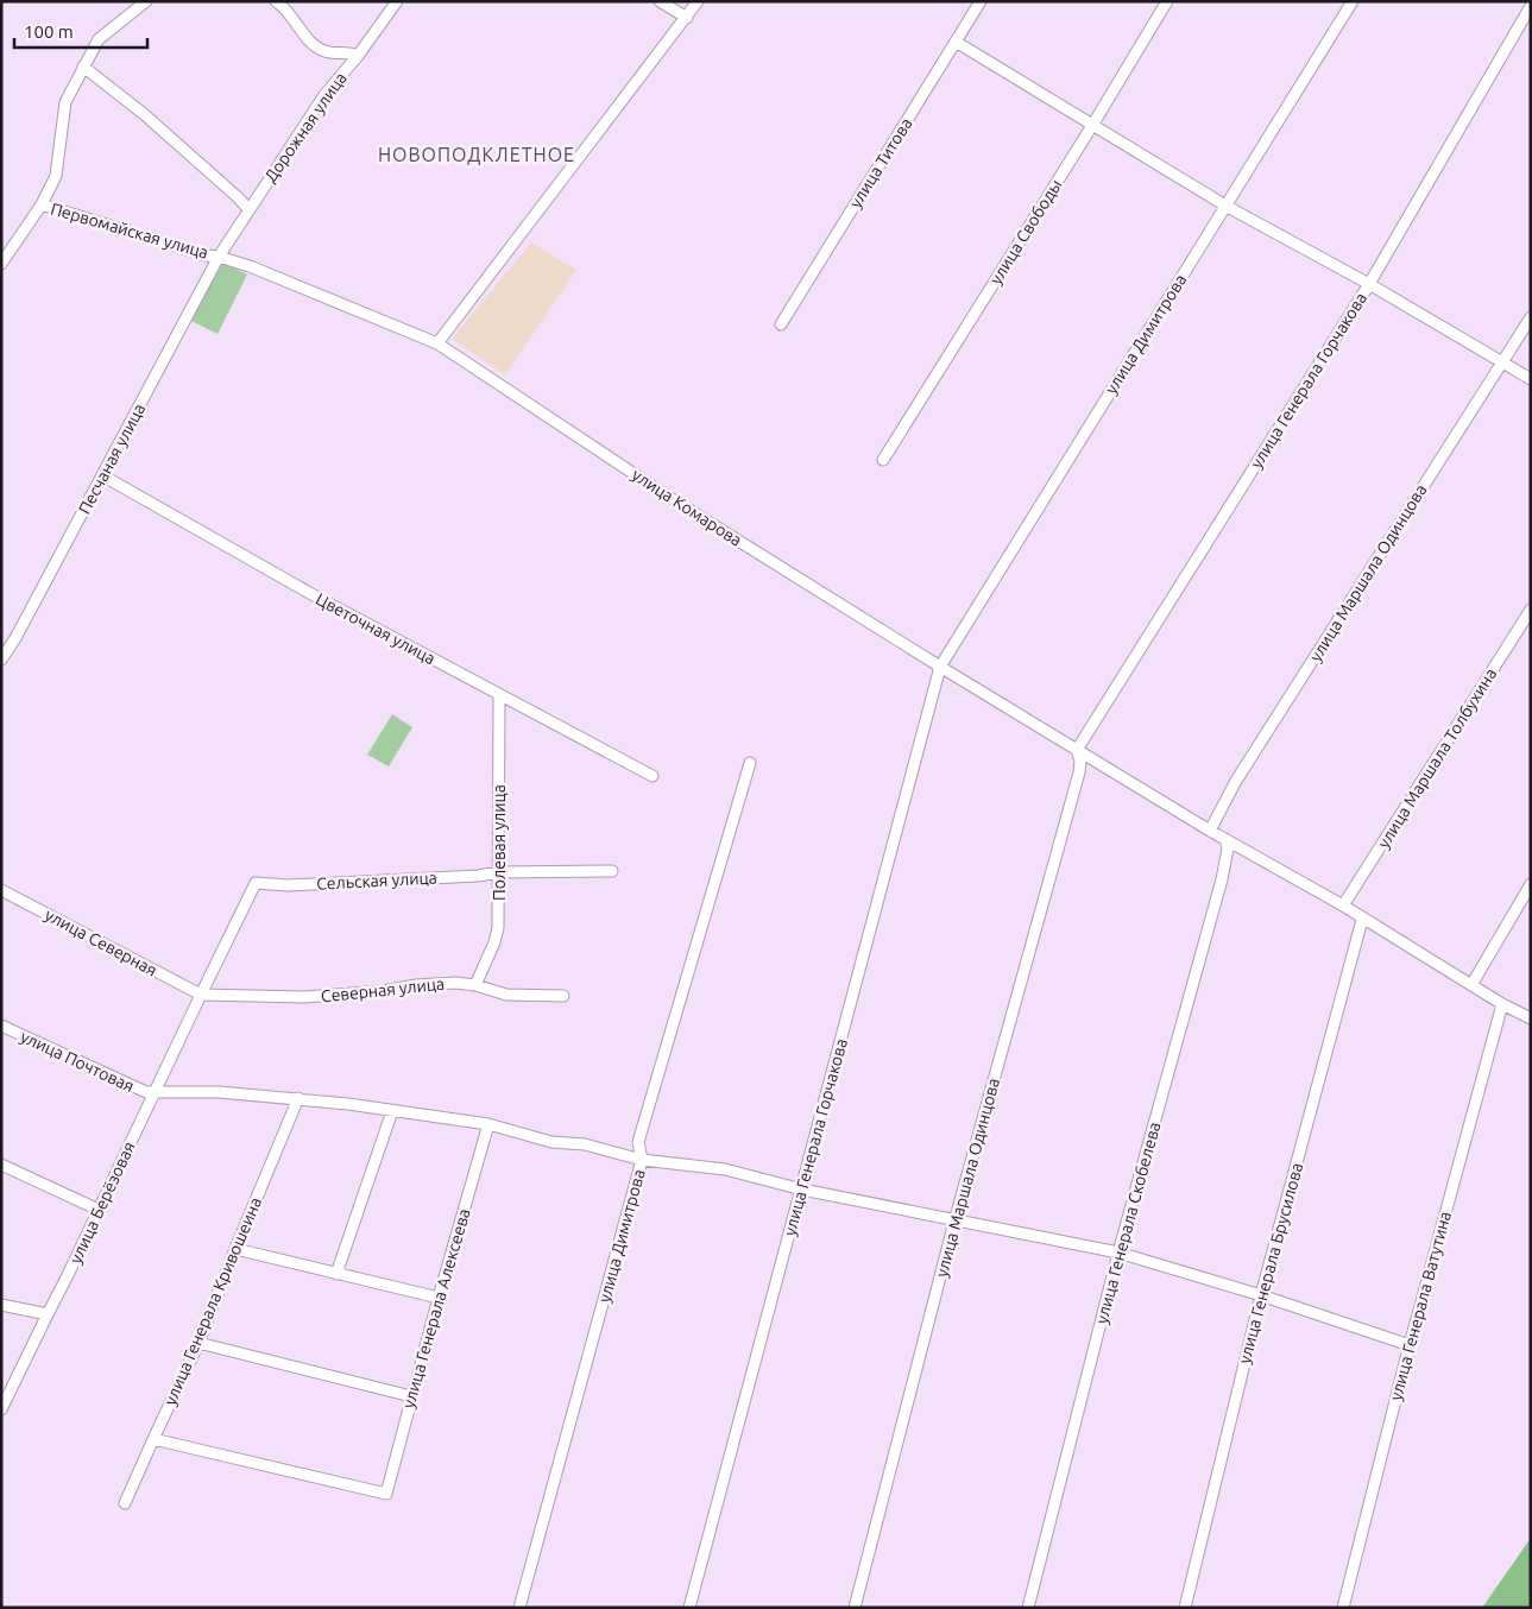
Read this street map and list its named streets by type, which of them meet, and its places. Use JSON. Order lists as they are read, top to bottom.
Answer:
{
  "streets": {
    "street": [
      "Дорожная улица",
      "улица Титова",
      "Первомайская улица",
      "улица Свободы",
      "улица Димитрова",
      "улица Генерала Горчакова",
      "Песчаная улица",
      "улица Комарова",
      "улица Маршала Одинцова",
      "Цветочная улица",
      "улица Маршала Толбухина",
      "Полевая улица",
      "Сельская улица",
      "улица Северная",
      "Северная улица",
      "улица Почтовая",
      "улица Берёзовая",
      "улица Генерала Скобелева",
      "улица Генерала Брусилова",
      "улица Генерала Кривошеина",
      "улица Генерала Ватутина",
      "улица Генерала Алексеева"
    ]
  },
  "crossings": [
    ["Дорожная улица", "Первомайская улица"],
    ["Дорожная улица", "Песчаная улица"],
    ["Дорожная улица", "улица Комарова"],
    ["Первомайская улица", "Песчаная улица"],
    ["Первомайская улица", "улица Комарова"],
    ["улица Димитрова", "улица Генерала Горчакова"],
    ["улица Димитрова", "улица Комарова"],
    ["улица Генерала Горчакова", "улица Комарова"],
    ["улица Генерала Горчакова", "улица Маршала Одинцова"],
    ["Песчаная улица", "улица Комарова"],
    ["Песчаная улица", "Цветочная улица"],
    ["улица Комарова", "улица Маршала Одинцова"],
    ["улица Комарова", "улица Маршала Толбухина"],
    ["улица Комарова", "улица Генерала Скобелева"],
    ["улица Комарова", "улица Генерала Брусилова"],
    ["улица Комарова", "улица Генерала Ватутина"],
    ["Цветочная улица", "Полевая улица"],
    ["Полевая улица", "Сельская улица"],
    ["Полевая улица", "Северная улица"],
    ["Сельская улица", "улица Берёзовая"],
    ["улица Северная", "Северная улица"],
    ["улица Северная", "улица Берёзовая"],
    ["Северная улица", "улица Берёзовая"],
    ["улица Почтовая", "улица Берёзовая"],
    ["улица Генерала Кривошеина", "улица Генерала Алексеева"]
  ],
  "districts": ["НОВОПОДКЛЕТНОЕ"],
  "scale_bar": "100 m"
}
